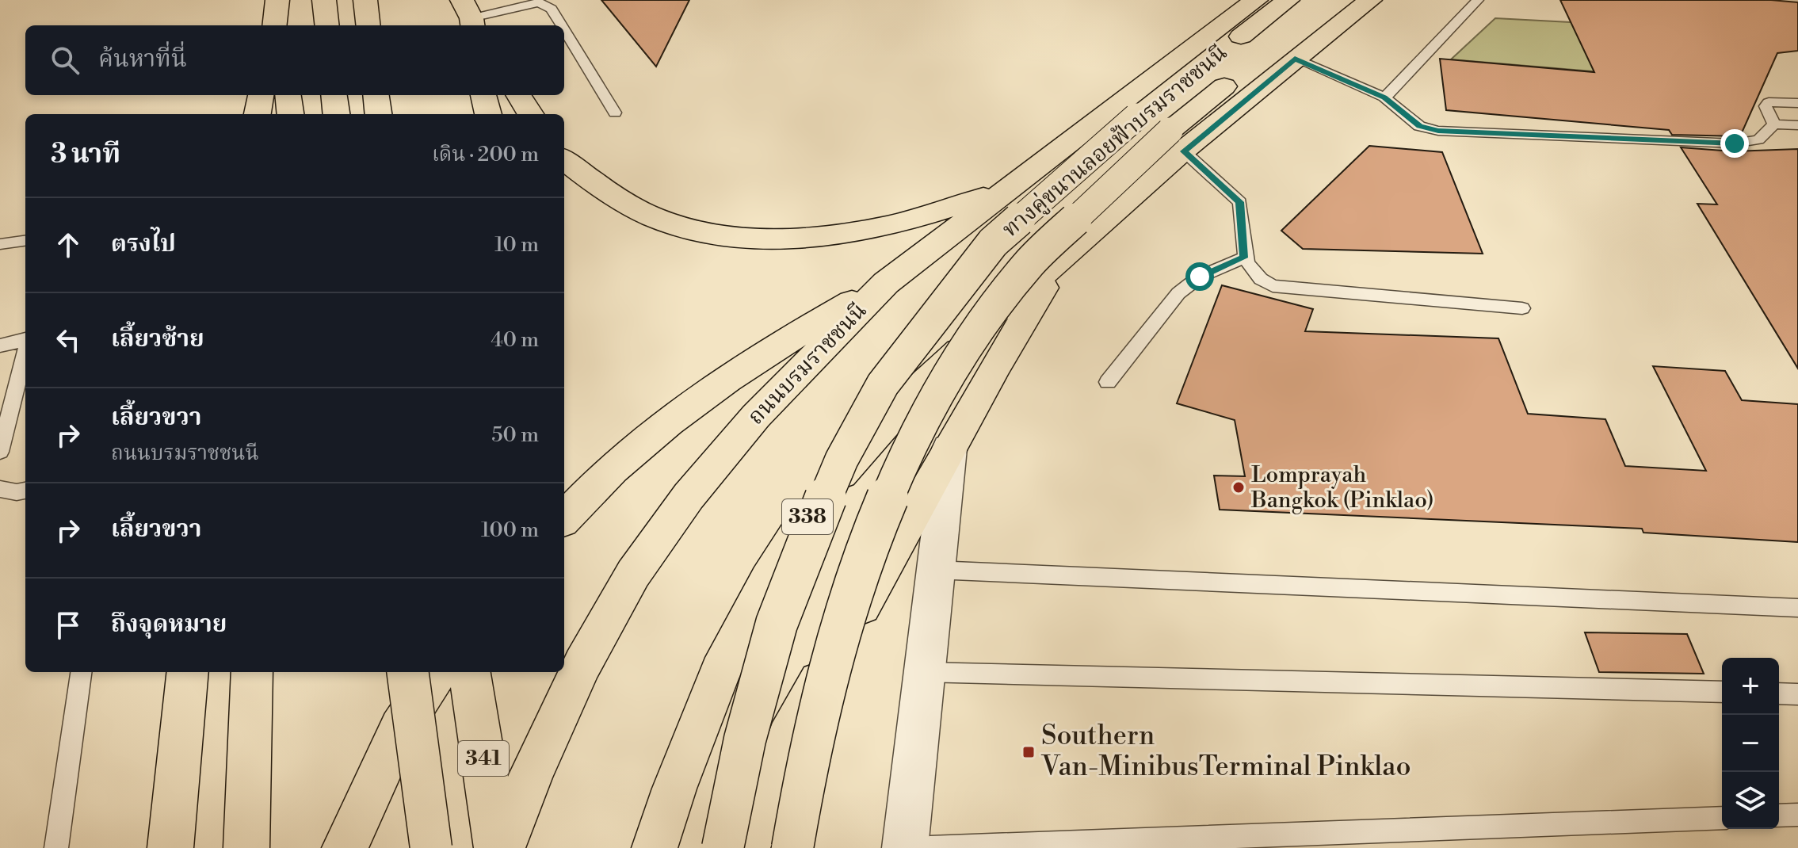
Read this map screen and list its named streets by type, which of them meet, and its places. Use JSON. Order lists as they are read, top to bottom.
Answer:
{
  "streets": {
    "main road": [
      "ทางคู่ขนานลอยฟ้าบรมราชชนนี",
      "ถนนบรมราชชนนี",
      "338",
      "341"
    ]
  },
  "places": {
    "other": ["Lomprayah Bangkok (Pinklao)"],
    "transit": ["Southern Van-MinibusTerminal Pinklao"]
  },
  "page": {
    "search": "ค้นหาที่นี่",
    "heading": ["3 นาที", "เดิน · 200 m"],
    "list": [
      ["ตรงไป", "10 m"],
      ["เลี้ยวซ้าย", "40 m"],
      ["เลี้ยวขวา", "ถนนบรมราชชนนี", "50 m"],
      ["เลี้ยวขวา", "100 m"],
      "ถึงจุดหมาย"
    ],
    "map_buttons": ["+", "−"]
  }
}
